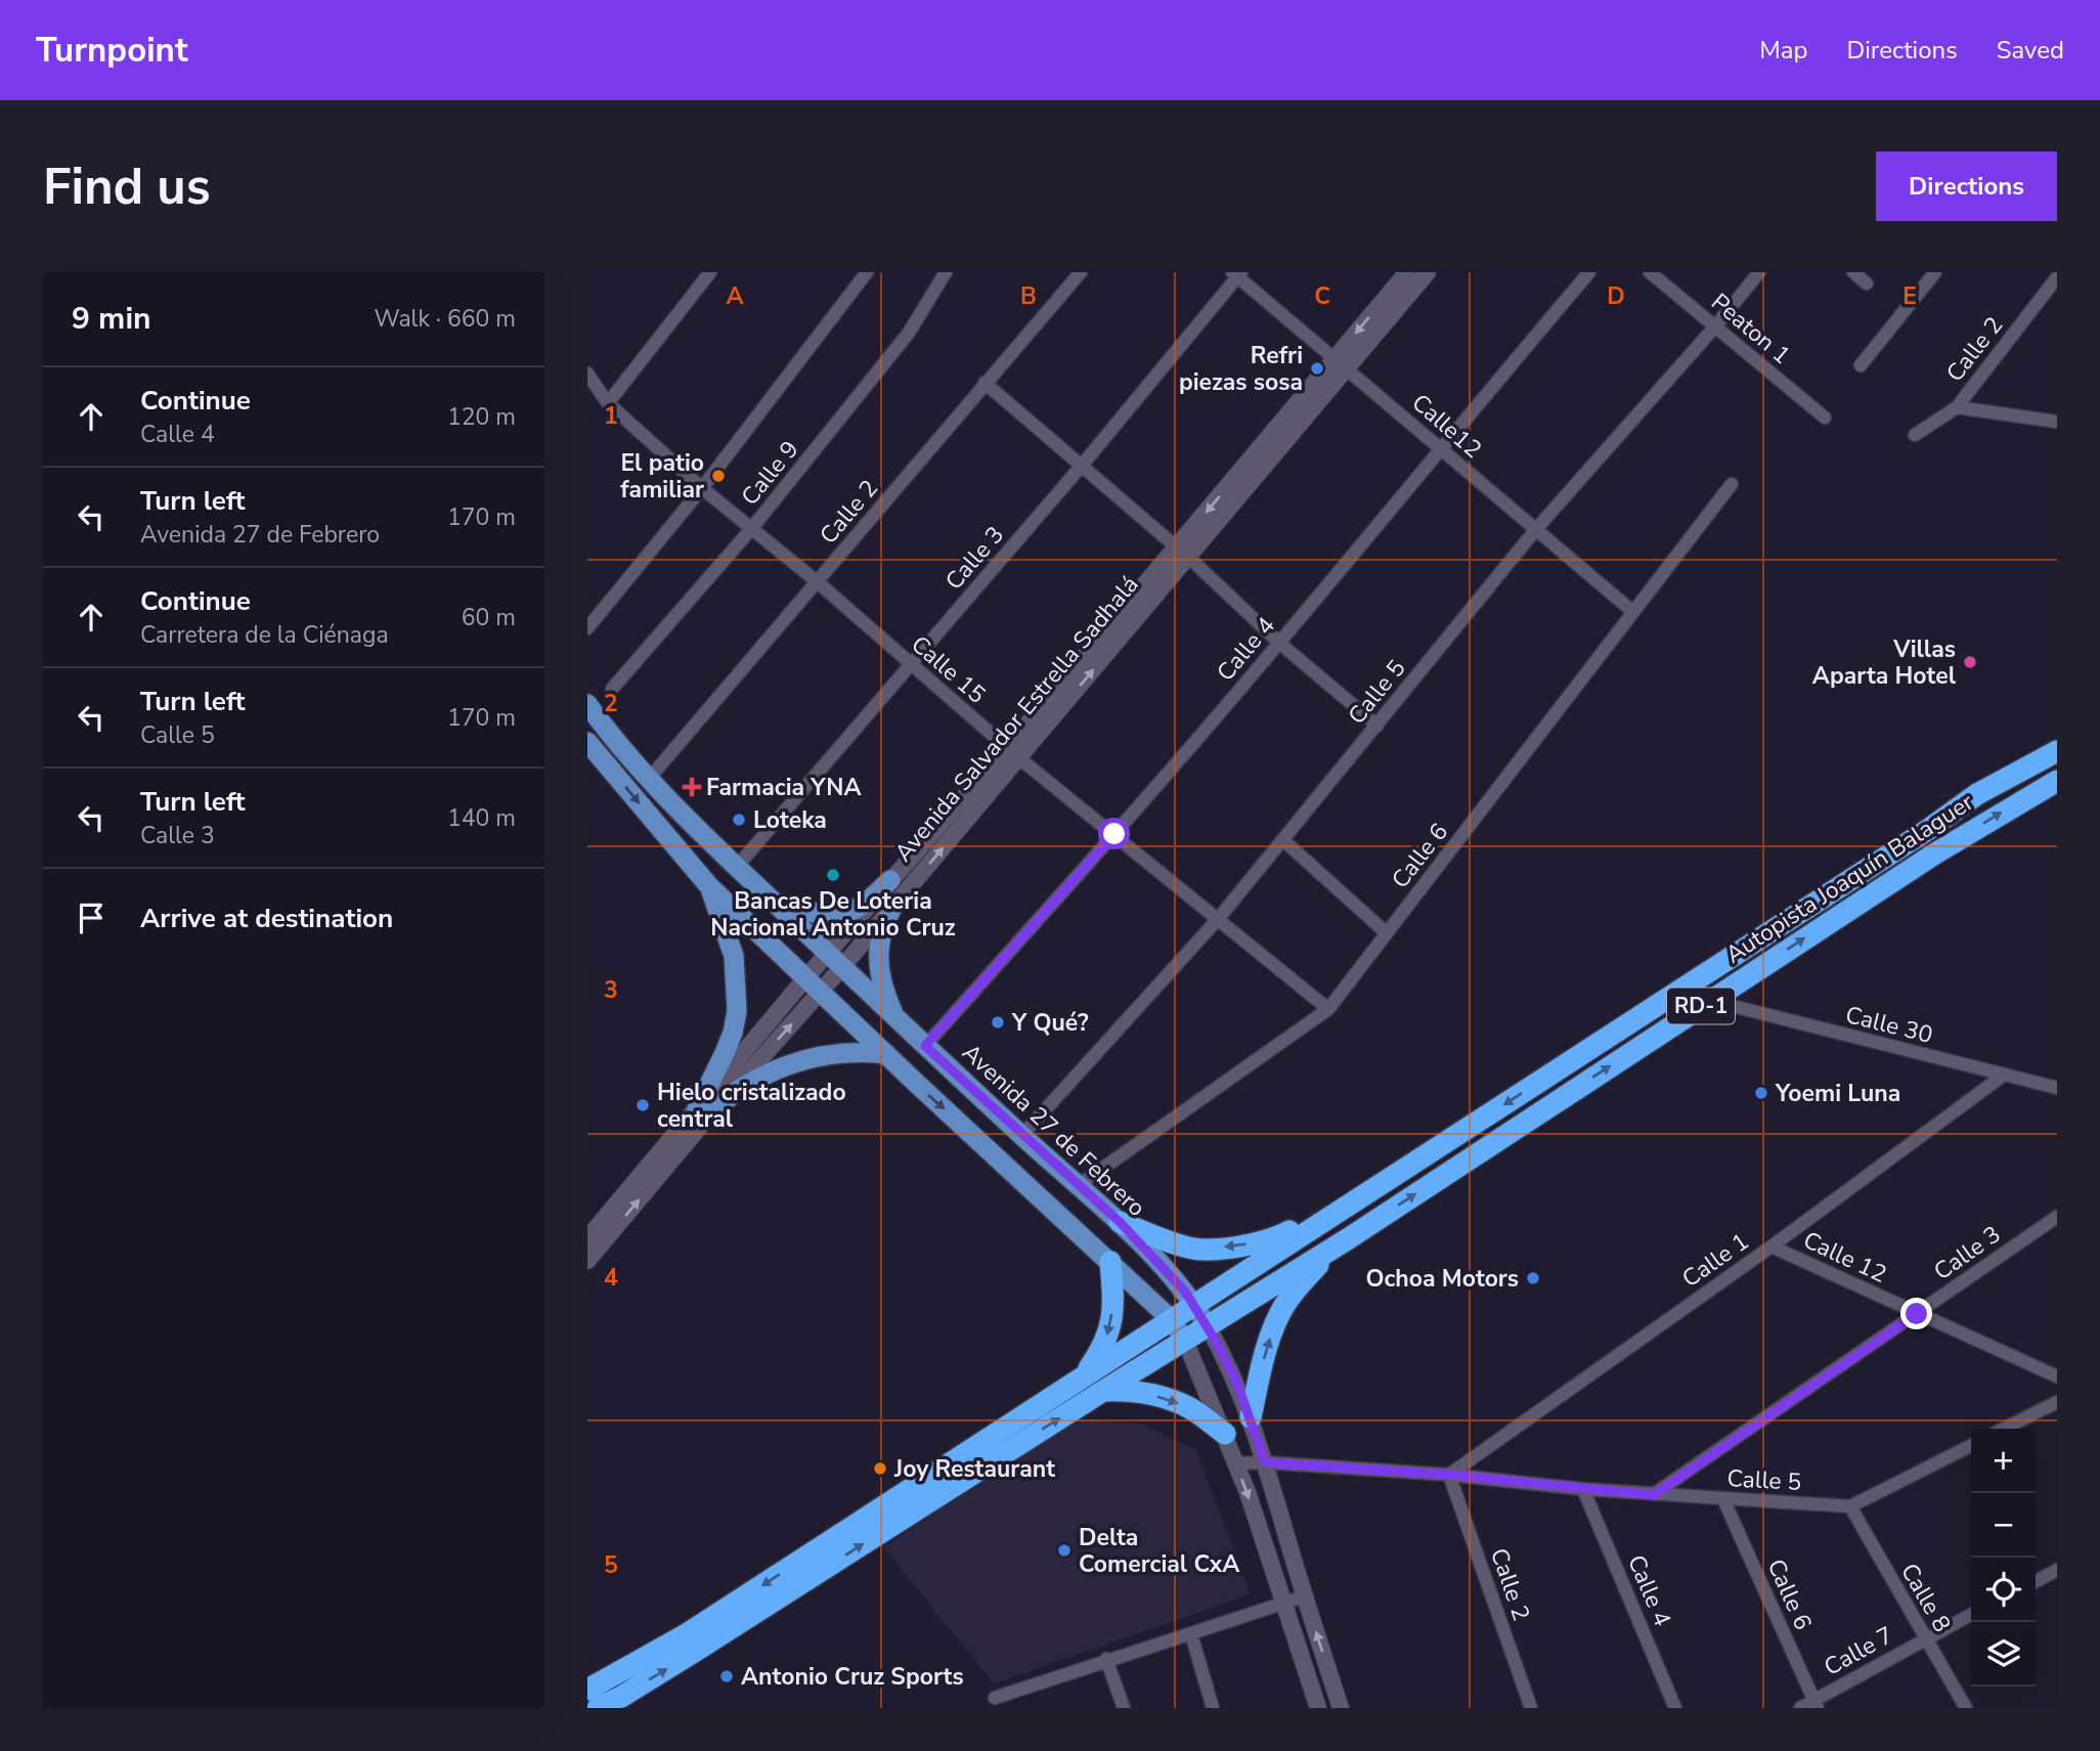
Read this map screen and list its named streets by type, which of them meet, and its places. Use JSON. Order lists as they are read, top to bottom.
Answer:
{
  "streets": {
    "highway": ["Autopista Joaquín Balaguer", "RD-1"],
    "main road": ["Avenida Salvador Estrella Sadhalá", "Avenida 27 de Febrero"],
    "street": [
      "Peaton 1",
      "Calle 2",
      "Calle12",
      "Calle 9",
      "Calle 3",
      "Calle 4",
      "Calle 15",
      "Calle 5",
      "Calle 6",
      "Calle 30",
      "Calle 12",
      "Calle 1",
      "Calle 8",
      "Calle 7"
    ]
  },
  "crossings": [
    ["Peaton 1", "Calle 5"],
    ["Calle 2", "Calle 15"],
    ["Calle 2", "Calle 5"],
    ["Calle 2", "Avenida 27 de Febrero"],
    ["Calle 2", "Calle 1"],
    ["Calle12", "Calle 3"],
    ["Calle12", "Calle 4"],
    ["Calle12", "Calle 5"],
    ["Calle12", "Avenida Salvador Estrella Sadhalá"],
    ["Calle12", "Calle 6"],
    ["Calle 9", "Calle 15"],
    ["Calle 3", "Calle 15"],
    ["Calle 3", "Calle 5"],
    ["Calle 3", "Avenida 27 de Febrero"],
    ["Calle 3", "Calle 12"],
    ["Calle 4", "Calle 15"],
    ["Calle 4", "Calle 5"],
    ["Calle 4", "Avenida 27 de Febrero"],
    ["Calle 15", "Calle 5"],
    ["Calle 15", "Avenida Salvador Estrella Sadhalá"],
    ["Calle 15", "Calle 6"],
    ["Calle 5", "Calle 6"],
    ["Calle 5", "Avenida 27 de Febrero"],
    ["Calle 5", "Calle 1"],
    ["Calle 5", "Calle 8"],
    ["Avenida Salvador Estrella Sadhalá", "Avenida 27 de Febrero"],
    ["Calle 6", "Avenida 27 de Febrero"],
    ["Calle 6", "Calle 7"],
    ["Autopista Joaquín Balaguer", "Calle 30"],
    ["Calle 30", "Calle 1"],
    ["Calle 12", "Calle 1"],
    ["Calle 8", "Calle 7"]
  ],
  "places": {
    "other": [
      "Refri piezas sosa",
      "El patio familiar",
      "Villas Aparta Hotel",
      "Loteka",
      "Bancas De Loteria Nacional Antonio Cruz",
      "Y Qué?",
      "Yoemi Luna",
      "Hielo cristalizado central",
      "Ochoa Motors",
      "Joy Restaurant",
      "Delta Comercial CxA",
      "Antonio Cruz Sports"
    ],
    "health": ["Farmacia YNA"]
  },
  "page": {
    "header": "Turnpoint",
    "nav": ["Map", "Directions", "Saved"],
    "buttons": "Directions",
    "title": "Find us",
    "heading": ["9 min", "Walk · 660 m"],
    "list": [
      ["Continue", "Calle 4", "120 m"],
      ["Turn left", "Avenida 27 de Febrero", "170 m"],
      ["Continue", "Carretera de la Ciénaga", "60 m"],
      ["Turn left", "Calle 5", "170 m"],
      ["Turn left", "Calle 3", "140 m"],
      "Arrive at destination"
    ],
    "map_buttons": ["+", "−"]
  },
  "grid": {
    "columns": [
      "A",
      "B",
      "C",
      "D",
      "E"
    ],
    "rows": [
      "1",
      "2",
      "3",
      "4",
      "5"
    ]
  }
}
